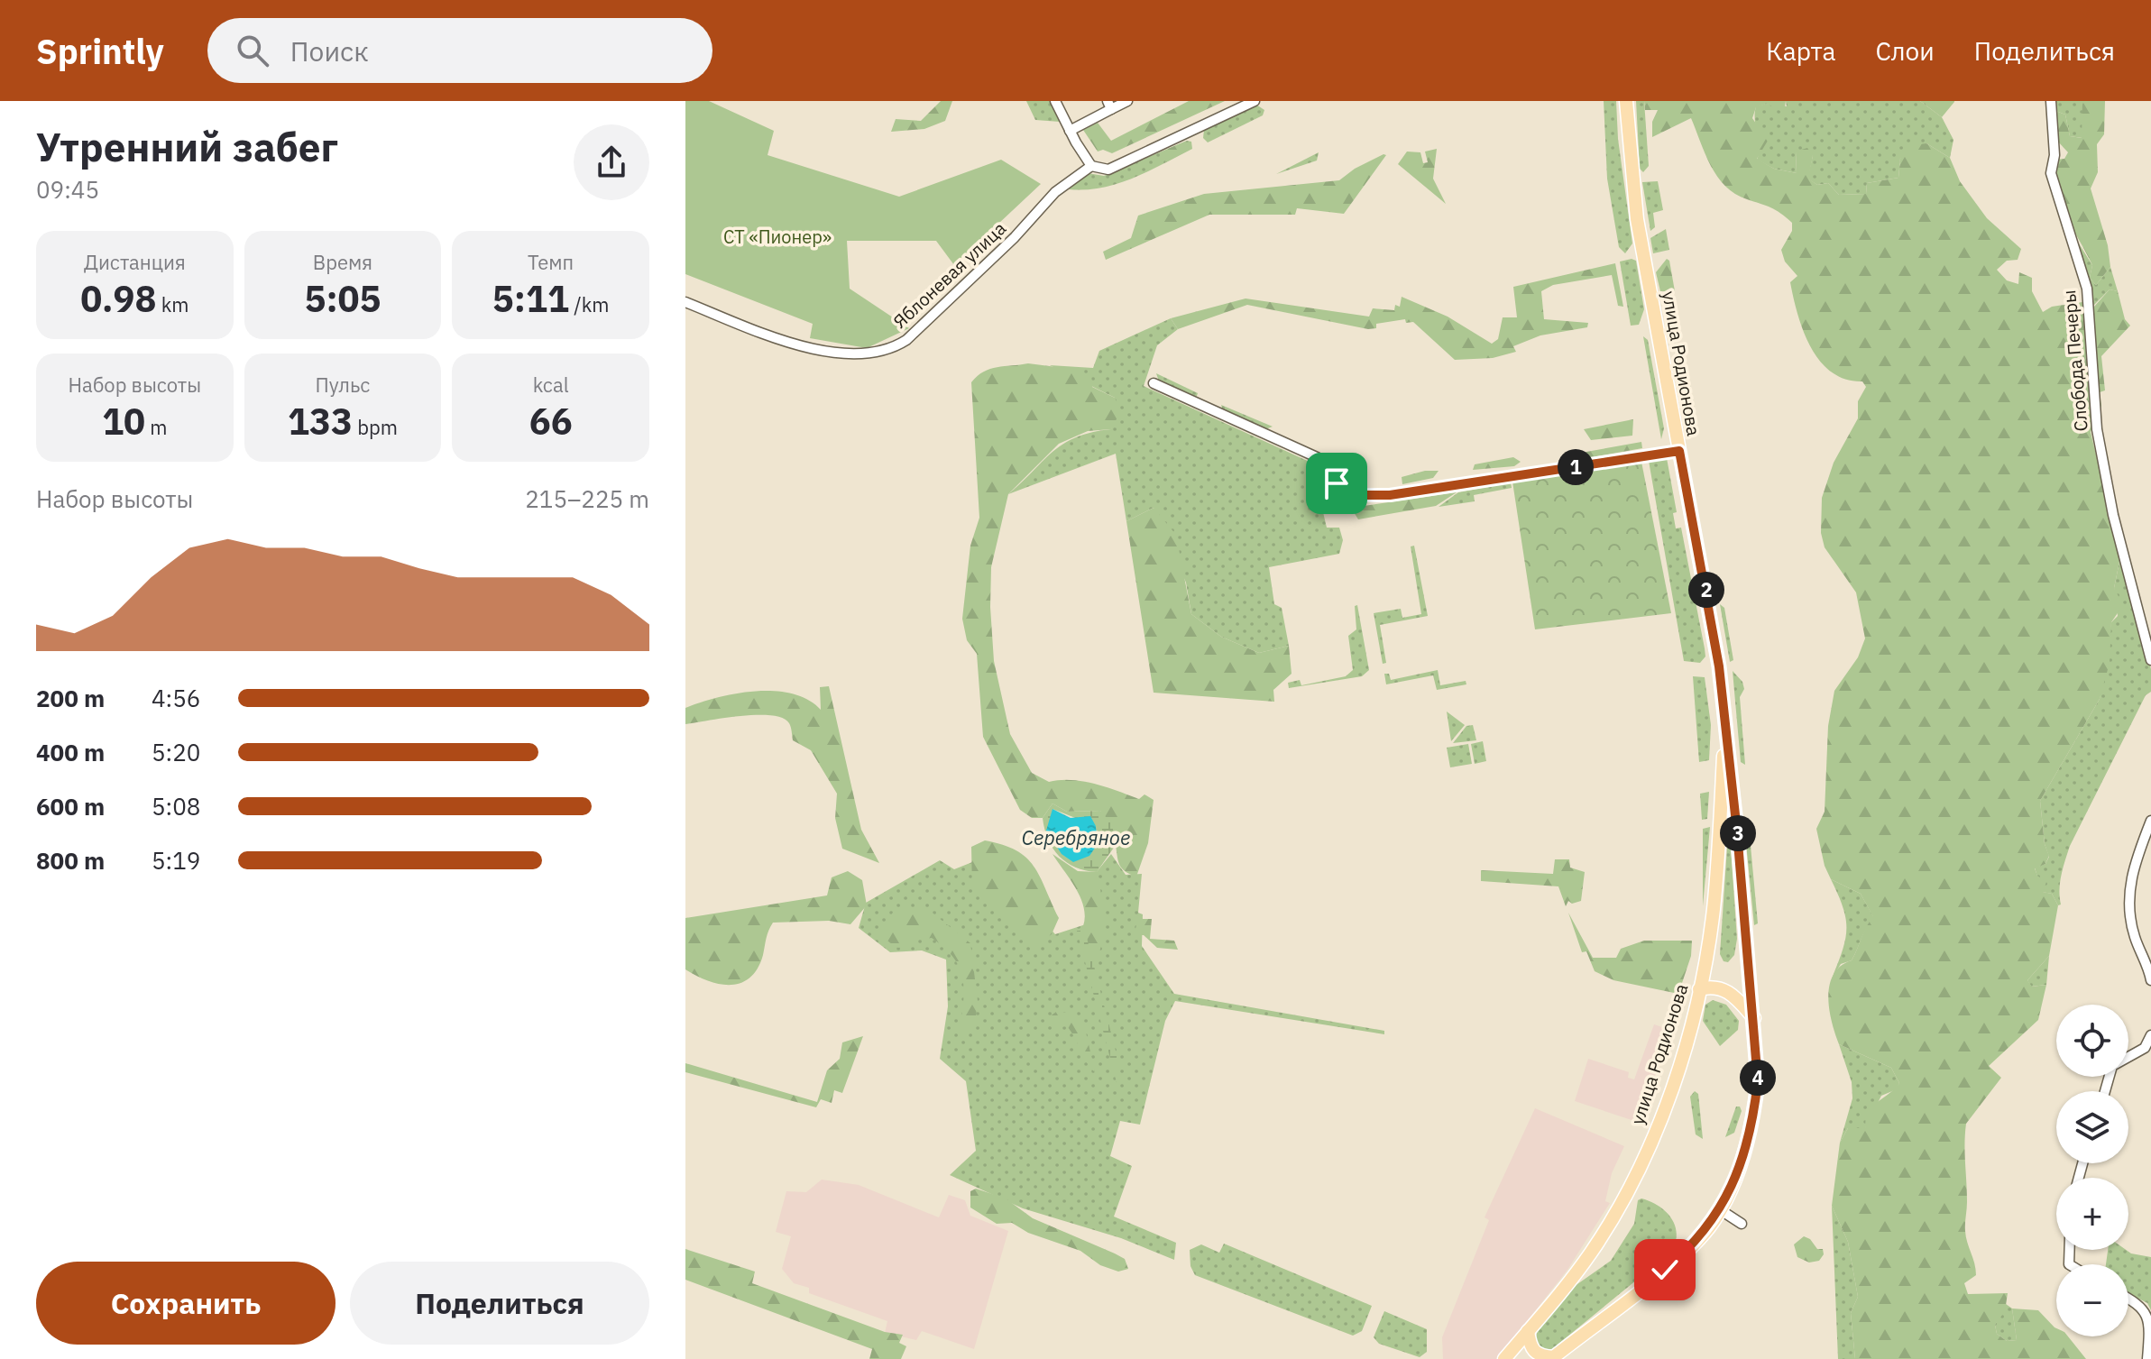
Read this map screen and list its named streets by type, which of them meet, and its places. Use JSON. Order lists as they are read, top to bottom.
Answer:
{
  "streets": {
    "main road": ["улица Родионова"],
    "street": ["Яблоневая улица", "Слобода Печеры"]
  },
  "water": ["Серебряное"],
  "parks": ["СТ «Пионер»"],
  "page": {
    "header": "Sprintly",
    "search": "Поиск",
    "nav": ["Карта", "Слои", "Поделиться"],
    "heading": ["Утренний забег", "09:45"],
    "stats": [
      ["Дистанция", "0.98 km"],
      ["Время", "5:05"],
      ["Темп", "5:11 /km"],
      ["Набор высоты", "10 m"],
      ["Пульс", "133 bpm"],
      ["kcal", "66"]
    ],
    "pins": [
      "1",
      "2",
      "3",
      "4"
    ],
    "chart": ["Набор высоты", "215–225 m"],
    "list": [
      {
        "name": "200 m",
        "note": "4:56"
      },
      {
        "name": "400 m",
        "note": "5:20"
      },
      {
        "name": "600 m",
        "note": "5:08"
      },
      {
        "name": "800 m",
        "note": "5:19"
      }
    ],
    "map_buttons": ["+", "−"],
    "buttons": ["Сохранить", "Поделиться"]
  }
}
